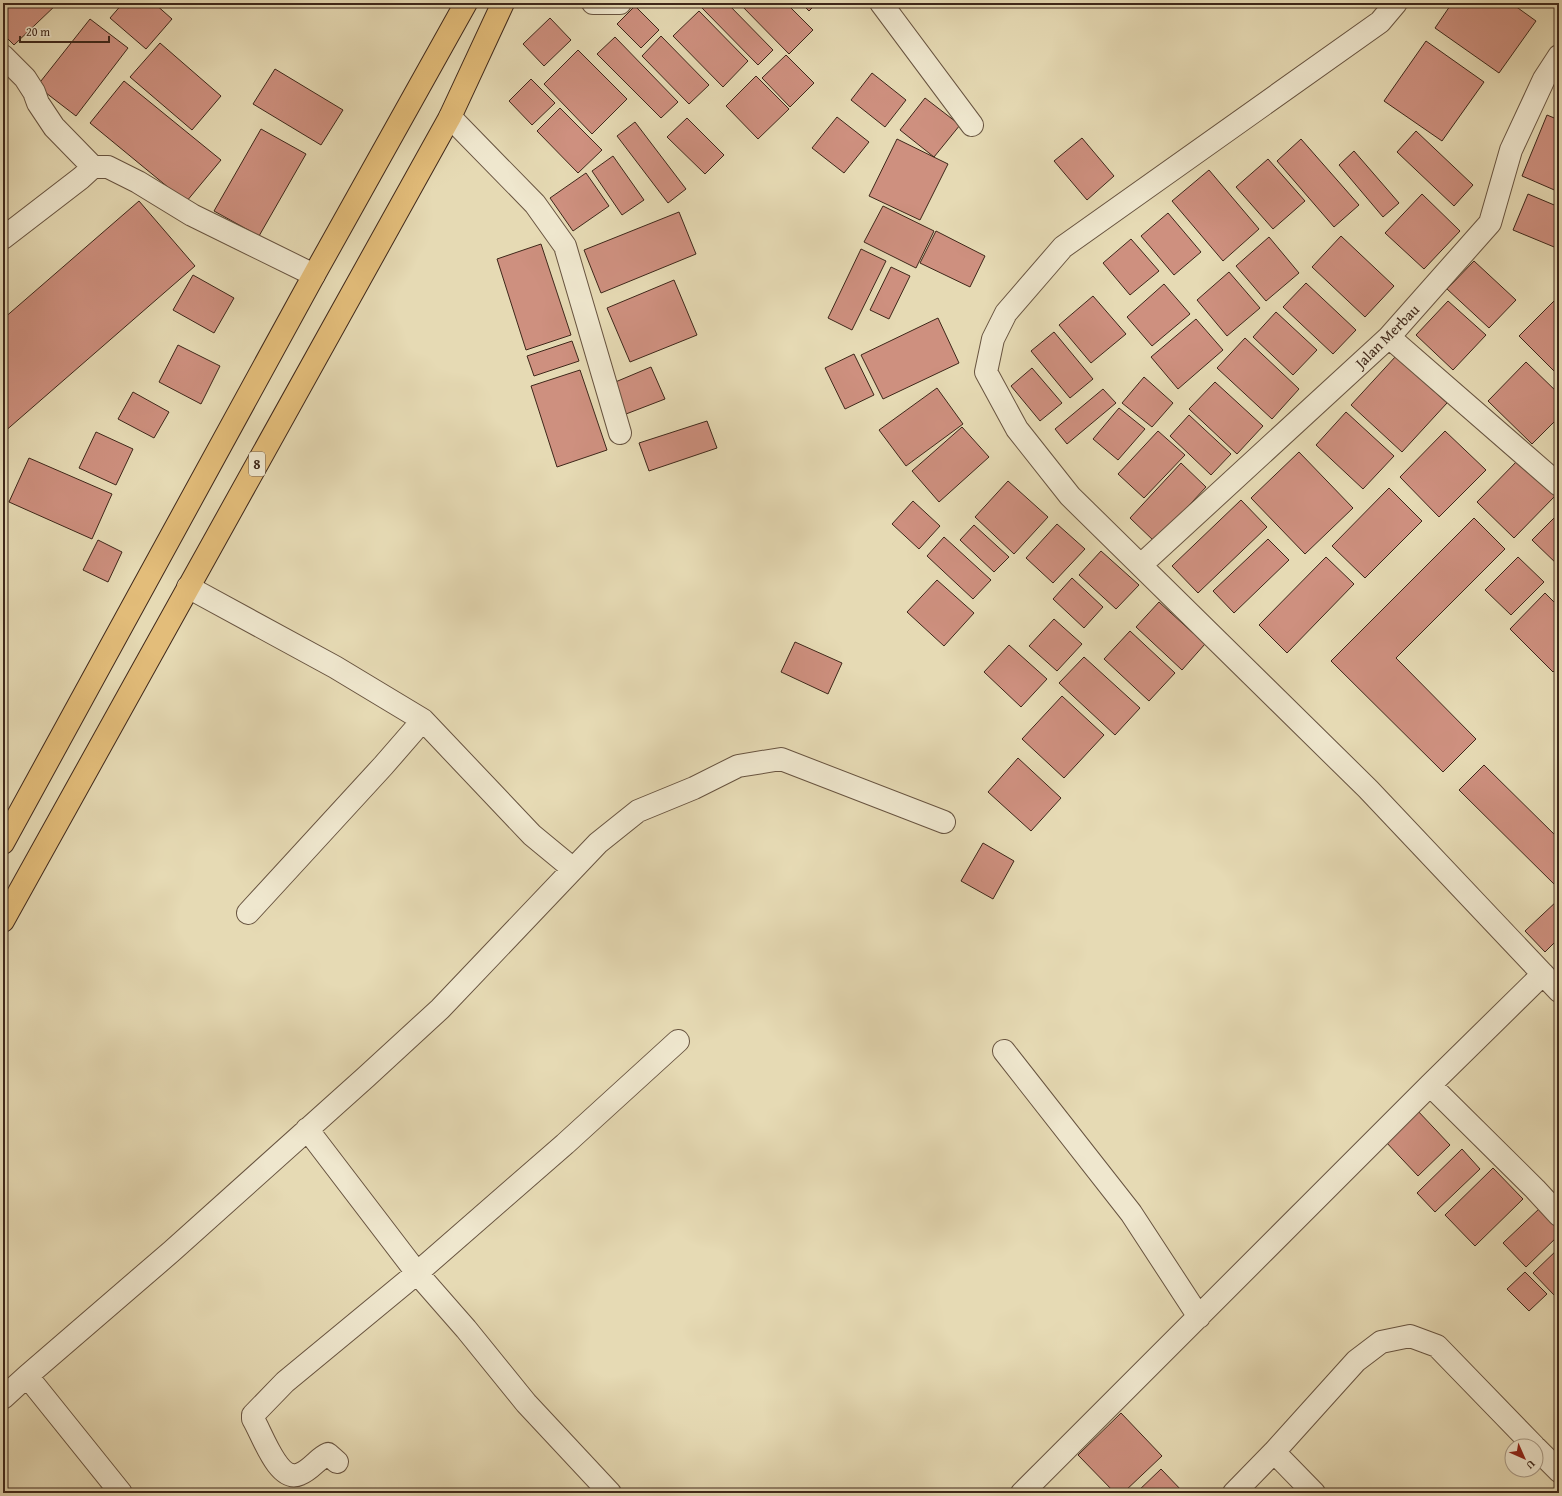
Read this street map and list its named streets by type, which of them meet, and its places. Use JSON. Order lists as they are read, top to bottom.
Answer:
{
  "streets": {
    "highway": ["8"],
    "street": ["Jalan Merbau"]
  },
  "scale_bar": "20 m",
  "north": "bottom right"
}
